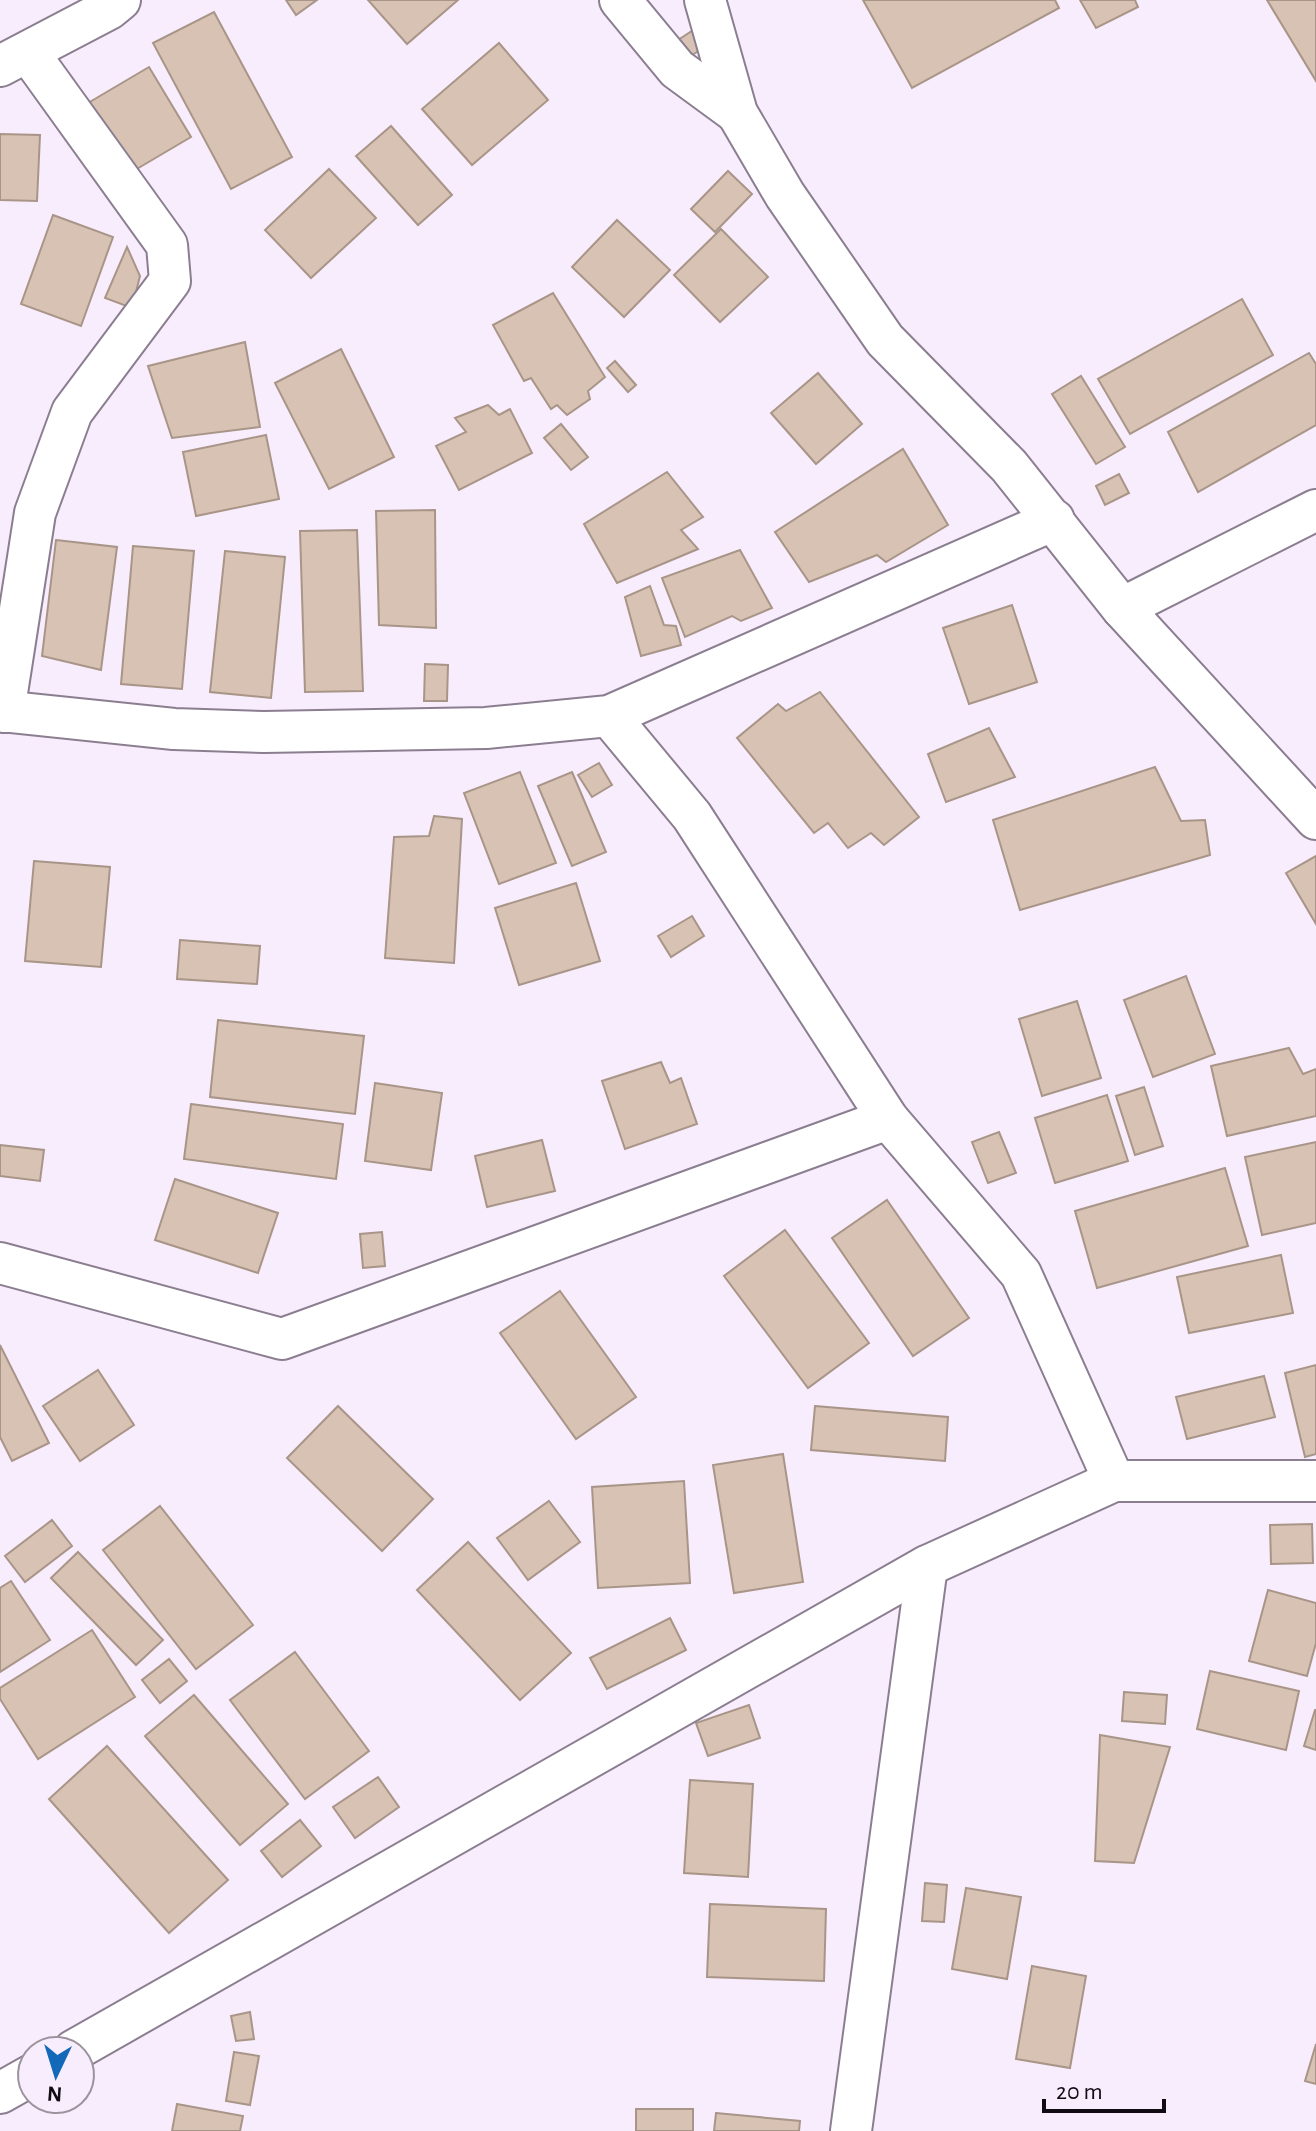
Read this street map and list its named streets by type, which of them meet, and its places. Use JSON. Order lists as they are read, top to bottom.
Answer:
{
  "scale_bar": "20 m",
  "north": "bottom"
}
